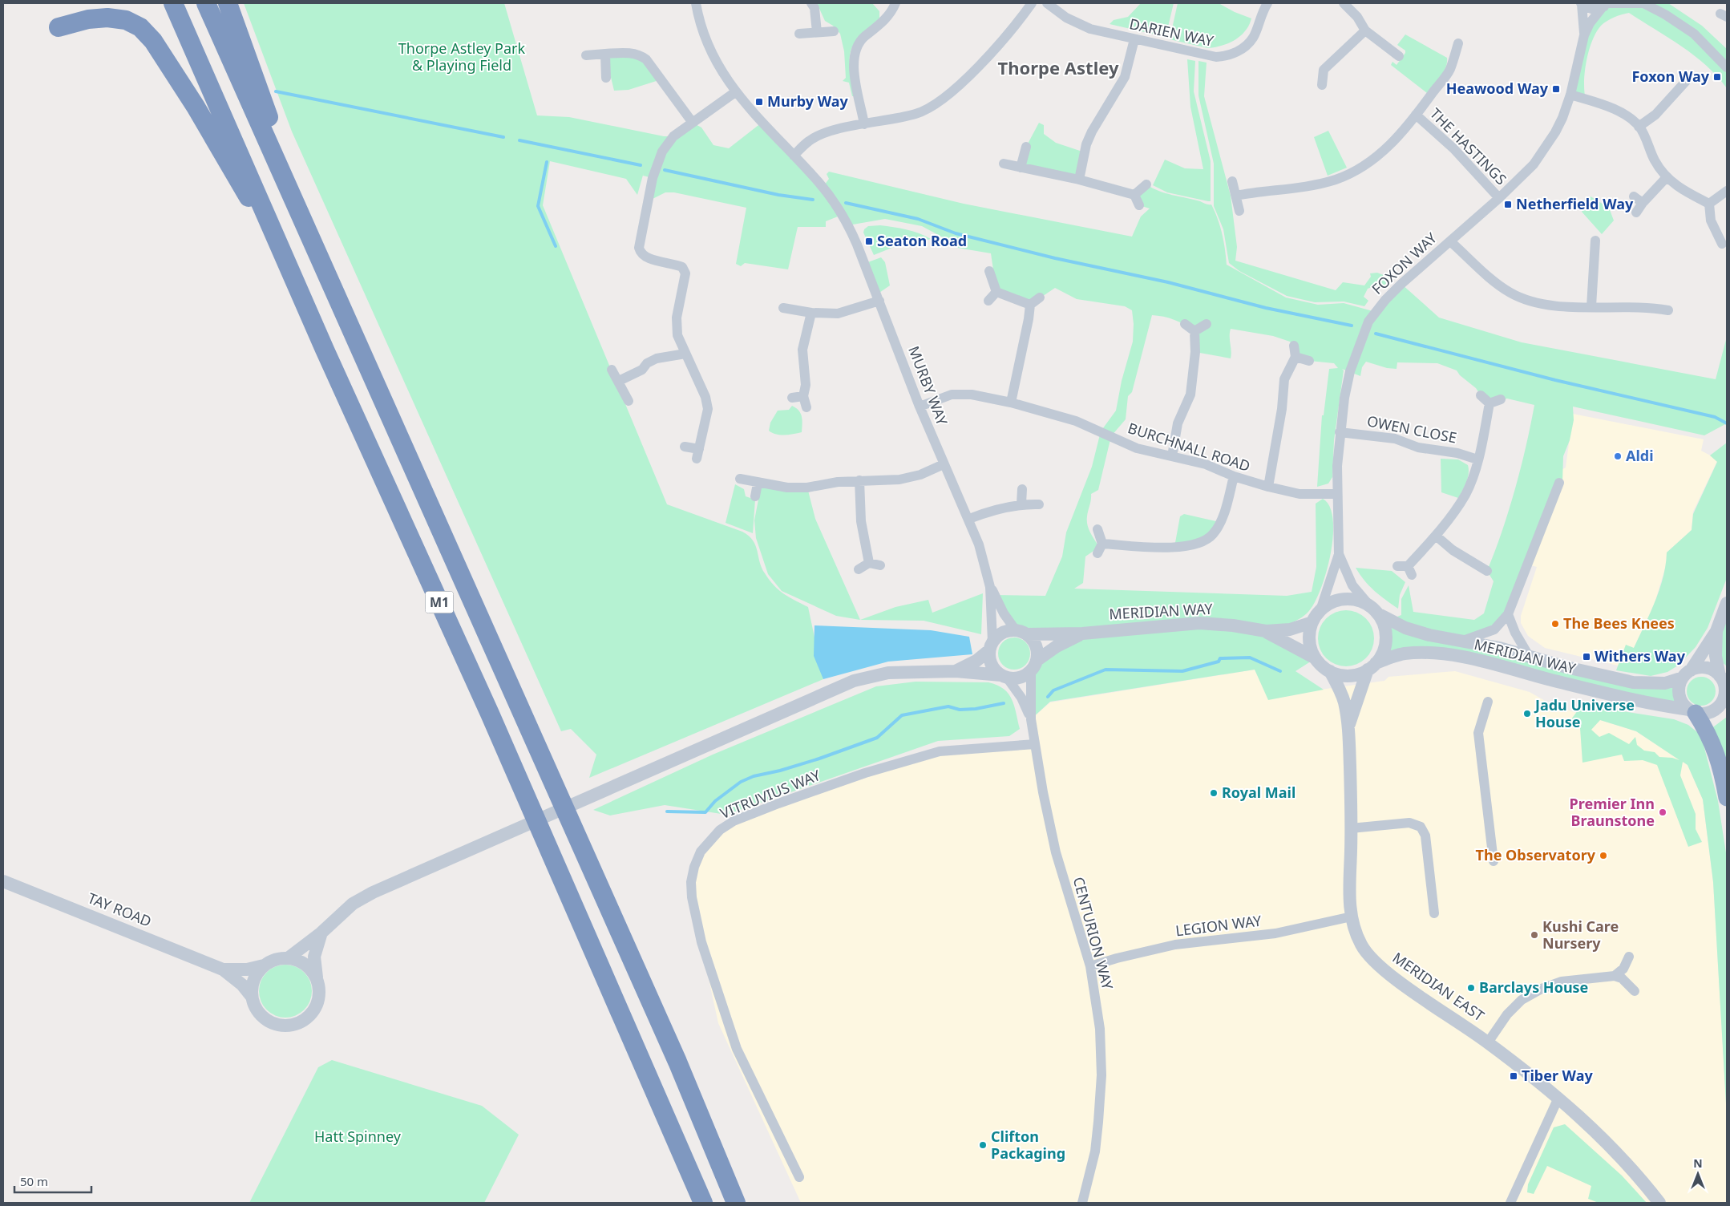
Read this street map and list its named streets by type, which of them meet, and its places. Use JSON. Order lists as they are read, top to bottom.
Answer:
{
  "streets": {
    "highway": ["M1"],
    "street": [
      "DARIEN WAY",
      "THE HASTINGS",
      "FOXON WAY",
      "MURBY WAY",
      "OWEN CLOSE",
      "BURCHNALL ROAD",
      "MERIDIAN WAY",
      "VITRUVIUS WAY",
      "TAY ROAD",
      "LEGION WAY",
      "CENTURION WAY",
      "MERIDIAN EAST"
    ]
  },
  "crossings": [
    ["THE HASTINGS", "FOXON WAY"],
    ["FOXON WAY", "OWEN CLOSE"],
    ["FOXON WAY", "BURCHNALL ROAD"],
    ["FOXON WAY", "MERIDIAN WAY"],
    ["FOXON WAY", "MERIDIAN EAST"],
    ["MURBY WAY", "BURCHNALL ROAD"],
    ["MURBY WAY", "MERIDIAN WAY"],
    ["MURBY WAY", "CENTURION WAY"],
    ["MERIDIAN WAY", "CENTURION WAY"],
    ["MERIDIAN WAY", "MERIDIAN EAST"],
    ["VITRUVIUS WAY", "CENTURION WAY"],
    ["LEGION WAY", "CENTURION WAY"],
    ["LEGION WAY", "MERIDIAN EAST"]
  ],
  "districts": ["Thorpe Astley"],
  "parks": ["Thorpe Astley Park & Playing Field", "Hatt Spinney"],
  "places": {
    "transit": [
      "Foxon Way",
      "Heawood Way",
      "Murby Way",
      "Netherfield Way",
      "Seaton Road",
      "Withers Way",
      "Tiber Way"
    ],
    "other": [
      "Aldi",
      "The Bees Knees",
      "Jadu Universe House",
      "Royal Mail",
      "Premier Inn Braunstone",
      "The Observatory",
      "Kushi Care Nursery",
      "Barclays House",
      "Clifton Packaging"
    ]
  },
  "scale_bar": "50 m",
  "north": "top"
}
